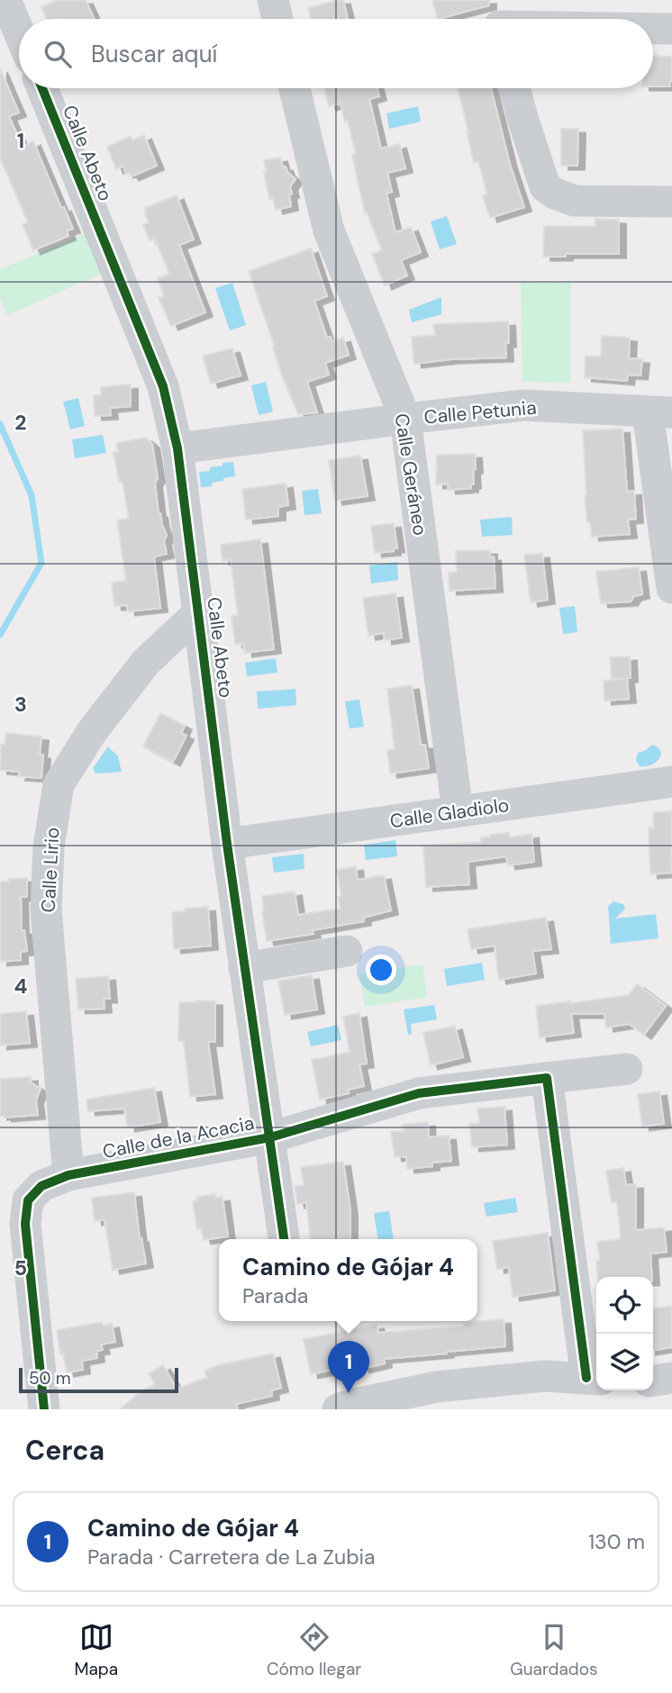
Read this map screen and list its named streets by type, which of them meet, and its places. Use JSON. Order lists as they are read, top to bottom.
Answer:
{
  "streets": {
    "street": [
      "Calle Abeto",
      "Calle Petunia",
      "Calle Geráneo",
      "Calle Gladiolo",
      "Calle Lirio",
      "Calle de la Acacia"
    ]
  },
  "crossings": [
    ["Calle Abeto", "Calle Petunia"],
    ["Calle Abeto", "Calle Gladiolo"],
    ["Calle Abeto", "Calle Lirio"],
    ["Calle Abeto", "Calle de la Acacia"],
    ["Calle Petunia", "Calle Geráneo"],
    ["Calle Geráneo", "Calle Gladiolo"],
    ["Calle Lirio", "Calle de la Acacia"]
  ],
  "scale_bar": "50 m",
  "page": {
    "search": "Buscar aquí",
    "popup": ["Camino de Gójar 4", "Parada"],
    "pins": "1",
    "scale": "50 m",
    "heading": "Cerca",
    "list": [
      {
        "mark": "1",
        "name": "Camino de Gójar 4",
        "note": "Parada · Carretera de La Zubia",
        "value": "130 m"
      }
    ],
    "nav": ["Mapa", "Cómo llegar", "Guardados"]
  },
  "grid": {
    "rows": [
      "1",
      "2",
      "3",
      "4",
      "5"
    ]
  }
}
